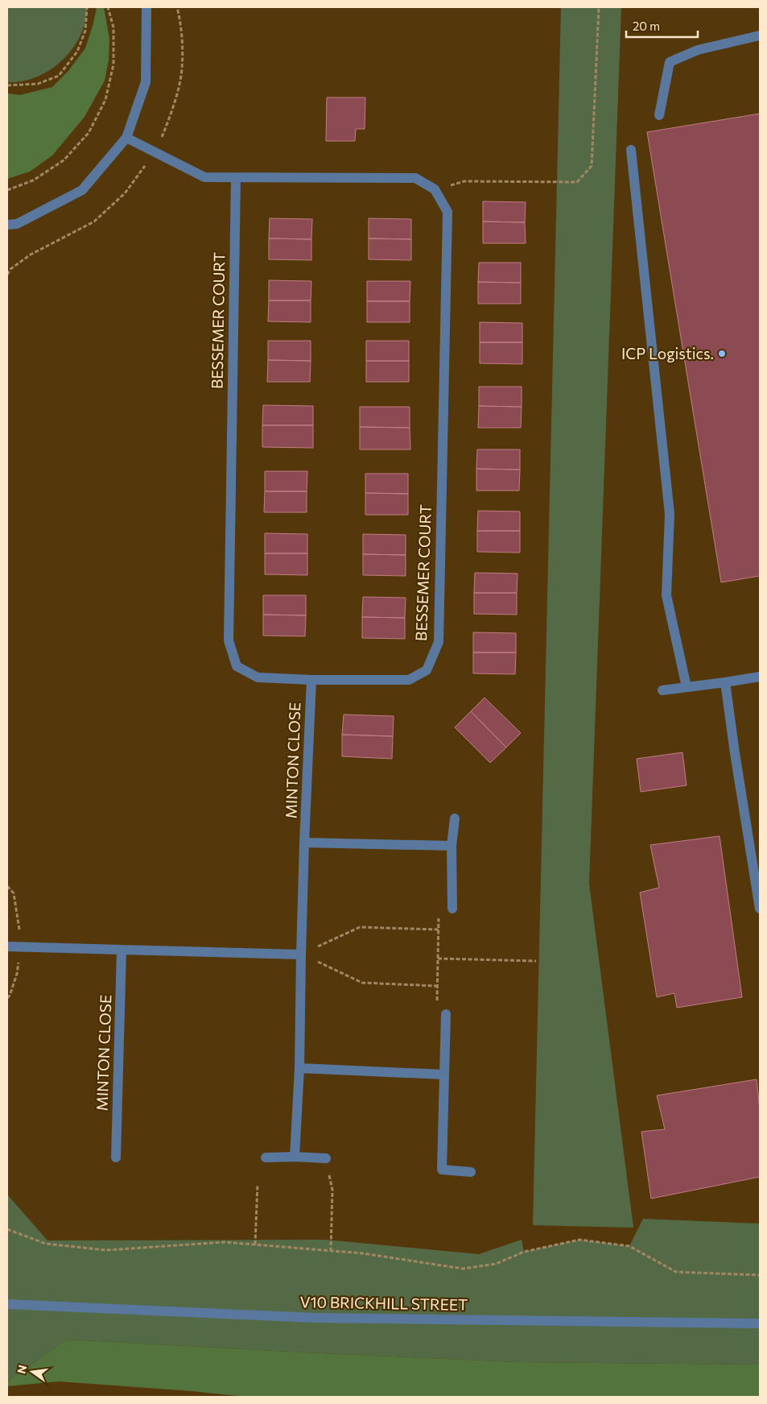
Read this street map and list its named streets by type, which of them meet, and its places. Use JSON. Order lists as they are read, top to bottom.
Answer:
{
  "streets": {
    "street": ["BESSEMER COURT", "MINTON CLOSE", "V10 BRICKHILL STREET"]
  },
  "crossings": [
    ["BESSEMER COURT", "MINTON CLOSE"]
  ],
  "places": ["ICP Logistics."],
  "scale_bar": "20 m",
  "north": "left"
}
